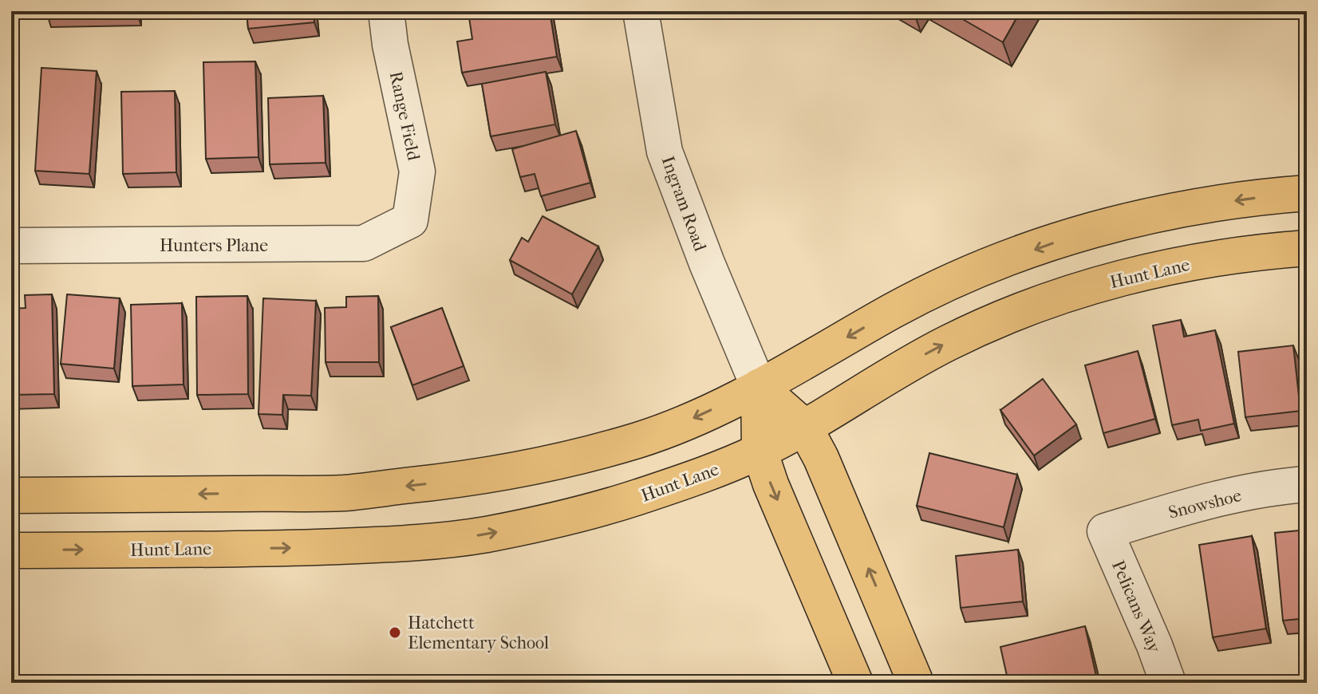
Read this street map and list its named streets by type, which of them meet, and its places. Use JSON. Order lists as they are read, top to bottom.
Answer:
{
  "streets": {
    "main road": ["Ingram Road", "Hunt Lane"],
    "street": [
      "Range Field",
      "Hunters Plane",
      "Snowshoe",
      "Pelicans Way"
    ]
  },
  "crossings": [
    ["Range Field", "Hunters Plane"],
    ["Ingram Road", "Hunt Lane"],
    ["Snowshoe", "Pelicans Way"]
  ],
  "places": ["Hatchett Elementary School"]
}
